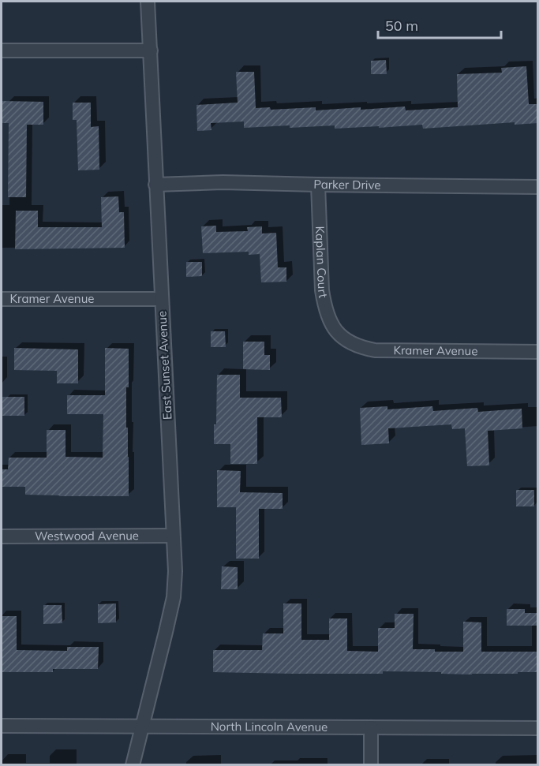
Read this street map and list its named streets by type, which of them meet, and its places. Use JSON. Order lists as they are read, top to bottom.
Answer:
{
  "streets": {
    "street": [
      "Parker Drive",
      "Kaplan Court",
      "Kramer Avenue",
      "East Sunset Avenue",
      "Westwood Avenue",
      "North Lincoln Avenue"
    ]
  },
  "crossings": [
    ["Parker Drive", "Kaplan Court"],
    ["Parker Drive", "East Sunset Avenue"],
    ["Kaplan Court", "Kramer Avenue"],
    ["Kramer Avenue", "East Sunset Avenue"],
    ["East Sunset Avenue", "Westwood Avenue"],
    ["East Sunset Avenue", "North Lincoln Avenue"]
  ],
  "scale_bar": "50 m"
}
